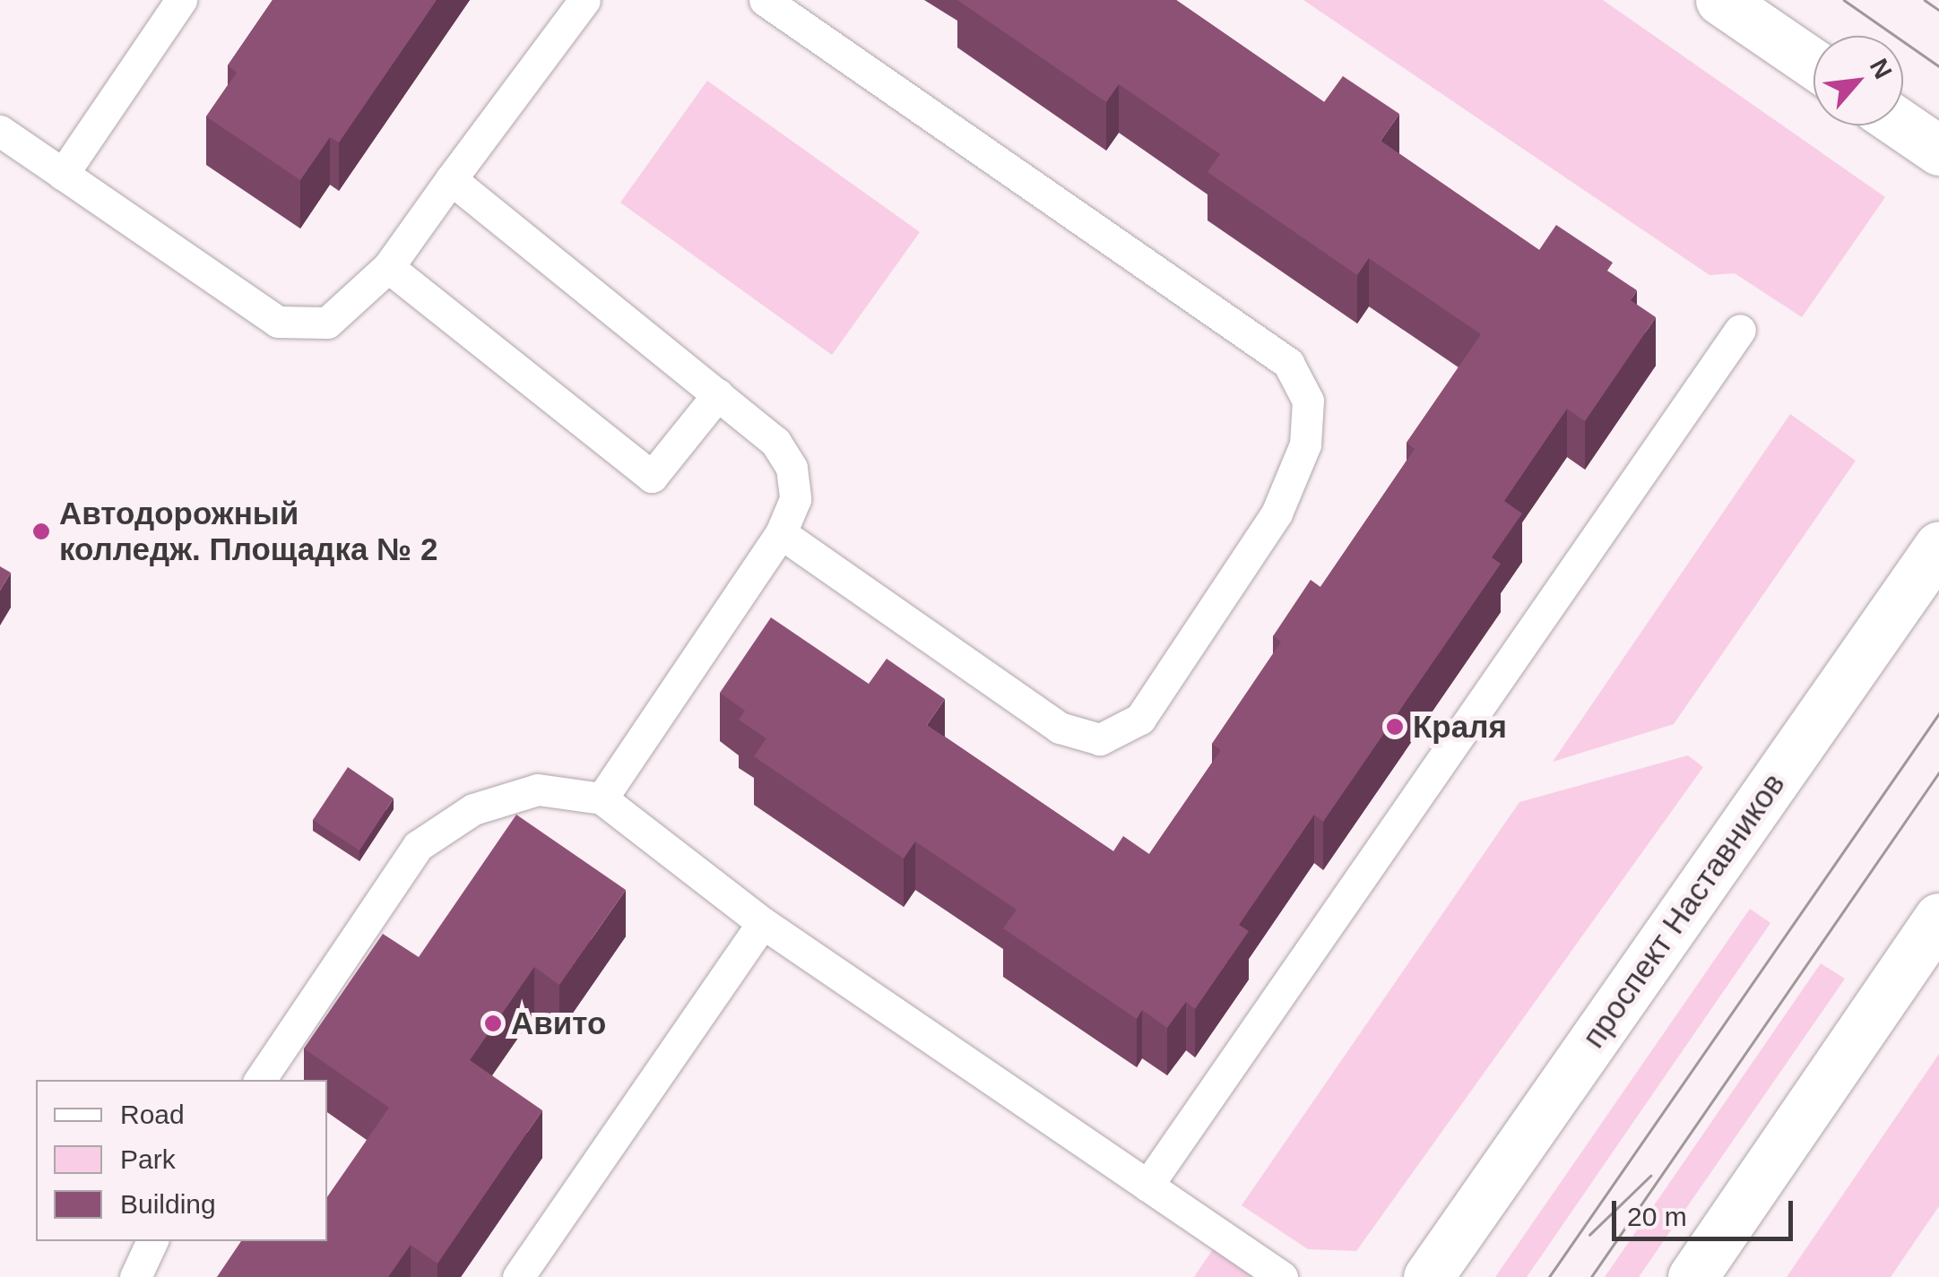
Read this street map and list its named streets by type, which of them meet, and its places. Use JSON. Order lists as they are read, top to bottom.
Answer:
{
  "streets": {
    "main road": ["проспект Наставников"]
  },
  "places": ["Автодорожный колледж. Площадка № 2", "Краля", "Авито"],
  "legend": ["Road", "Park", "Building"],
  "scale_bar": "20 m",
  "north": "top right"
}
